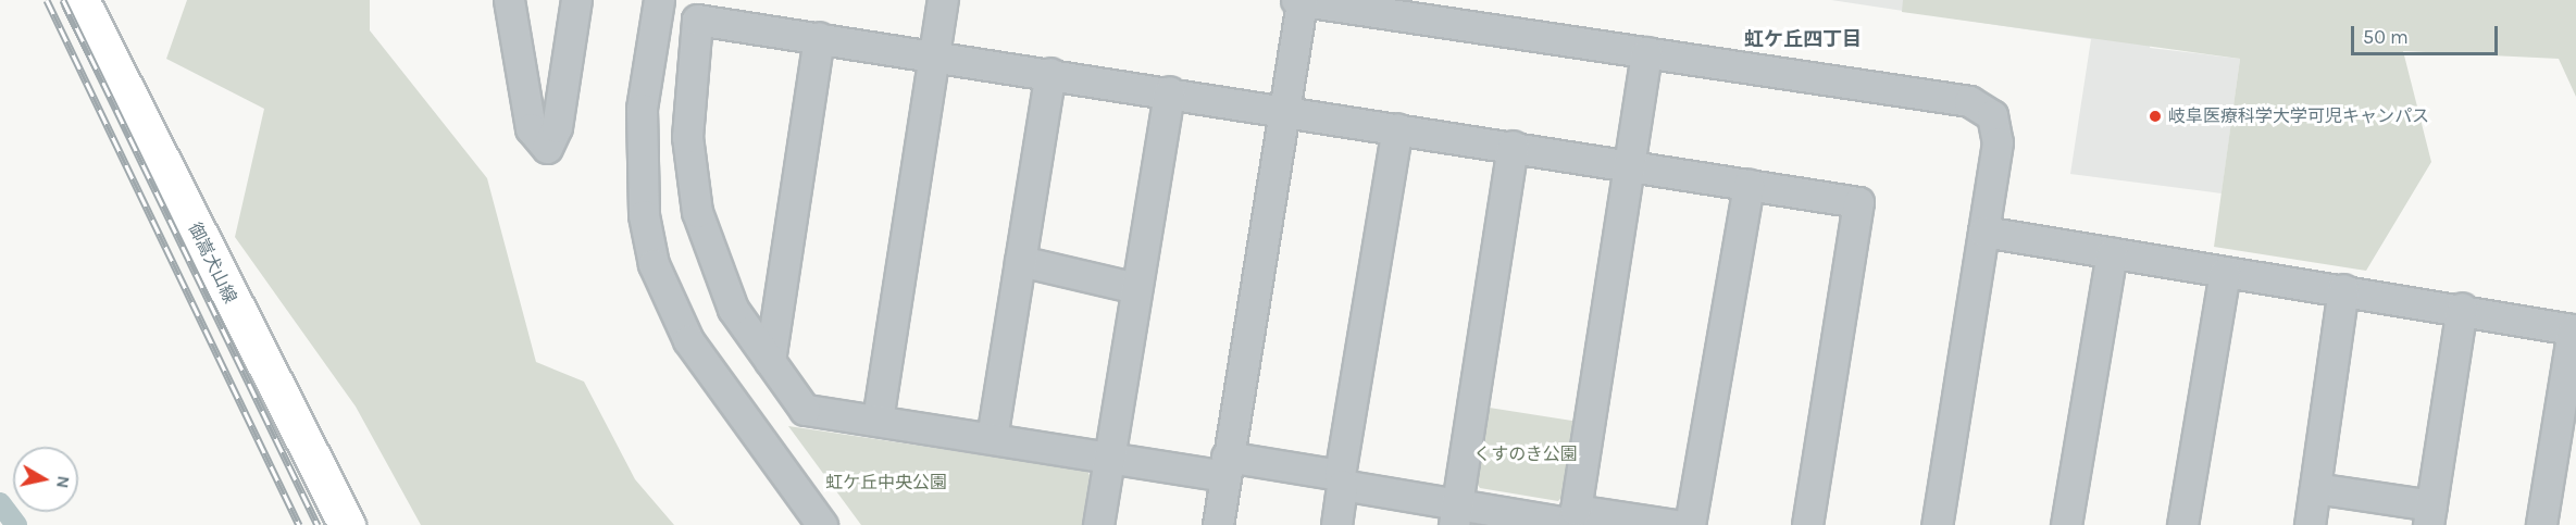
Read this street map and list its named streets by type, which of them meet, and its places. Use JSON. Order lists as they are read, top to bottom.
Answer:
{
  "streets": {
    "main road": ["御嵩犬山線"]
  },
  "districts": ["虹ケ丘四丁目"],
  "parks": ["くすのき公園", "虹ケ丘中央公園"],
  "places": ["岐阜医療科学大学可児キャンパス"],
  "scale_bar": "50 m",
  "north": "right"
}
